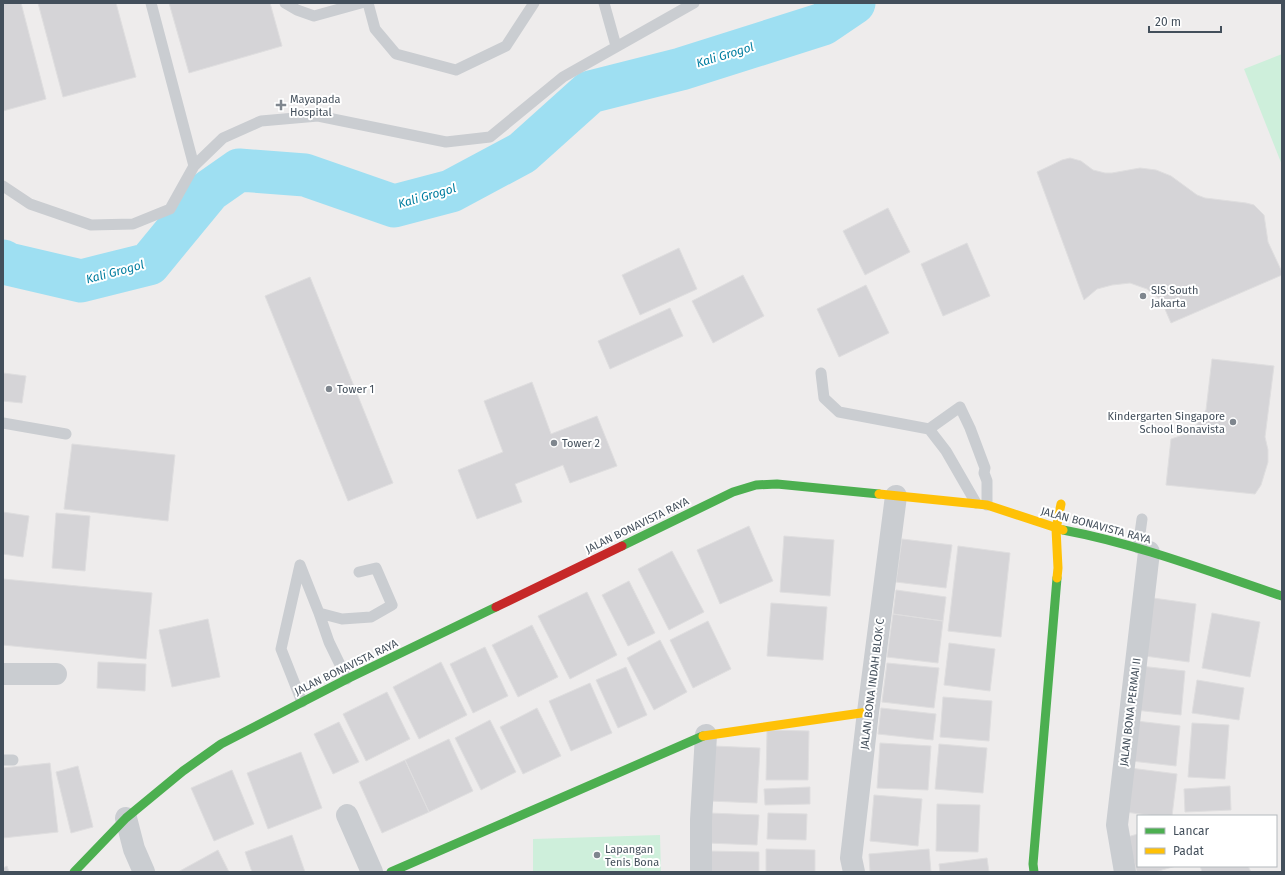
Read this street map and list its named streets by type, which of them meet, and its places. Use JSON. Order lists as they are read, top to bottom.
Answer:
{
  "streets": {
    "street": ["JALAN BONAVISTA RAYA", "JALAN BONA INDAH BLOK C", "JALAN BONA PERMAI II"]
  },
  "crossings": [
    ["JALAN BONAVISTA RAYA", "JALAN BONA INDAH BLOK C"],
    ["JALAN BONAVISTA RAYA", "JALAN BONA PERMAI II"]
  ],
  "water": ["Kali Grogol"],
  "places": {
    "health": ["Mayapada Hospital"],
    "other": [
      "SIS South Jakarta",
      "Tower 1",
      "Kindergarten Singapore School Bonavista",
      "Tower 2",
      "Lapangan Tenis Bona"
    ]
  },
  "legend": ["Lancar", "Padat"],
  "scale_bar": "20 m"
}
